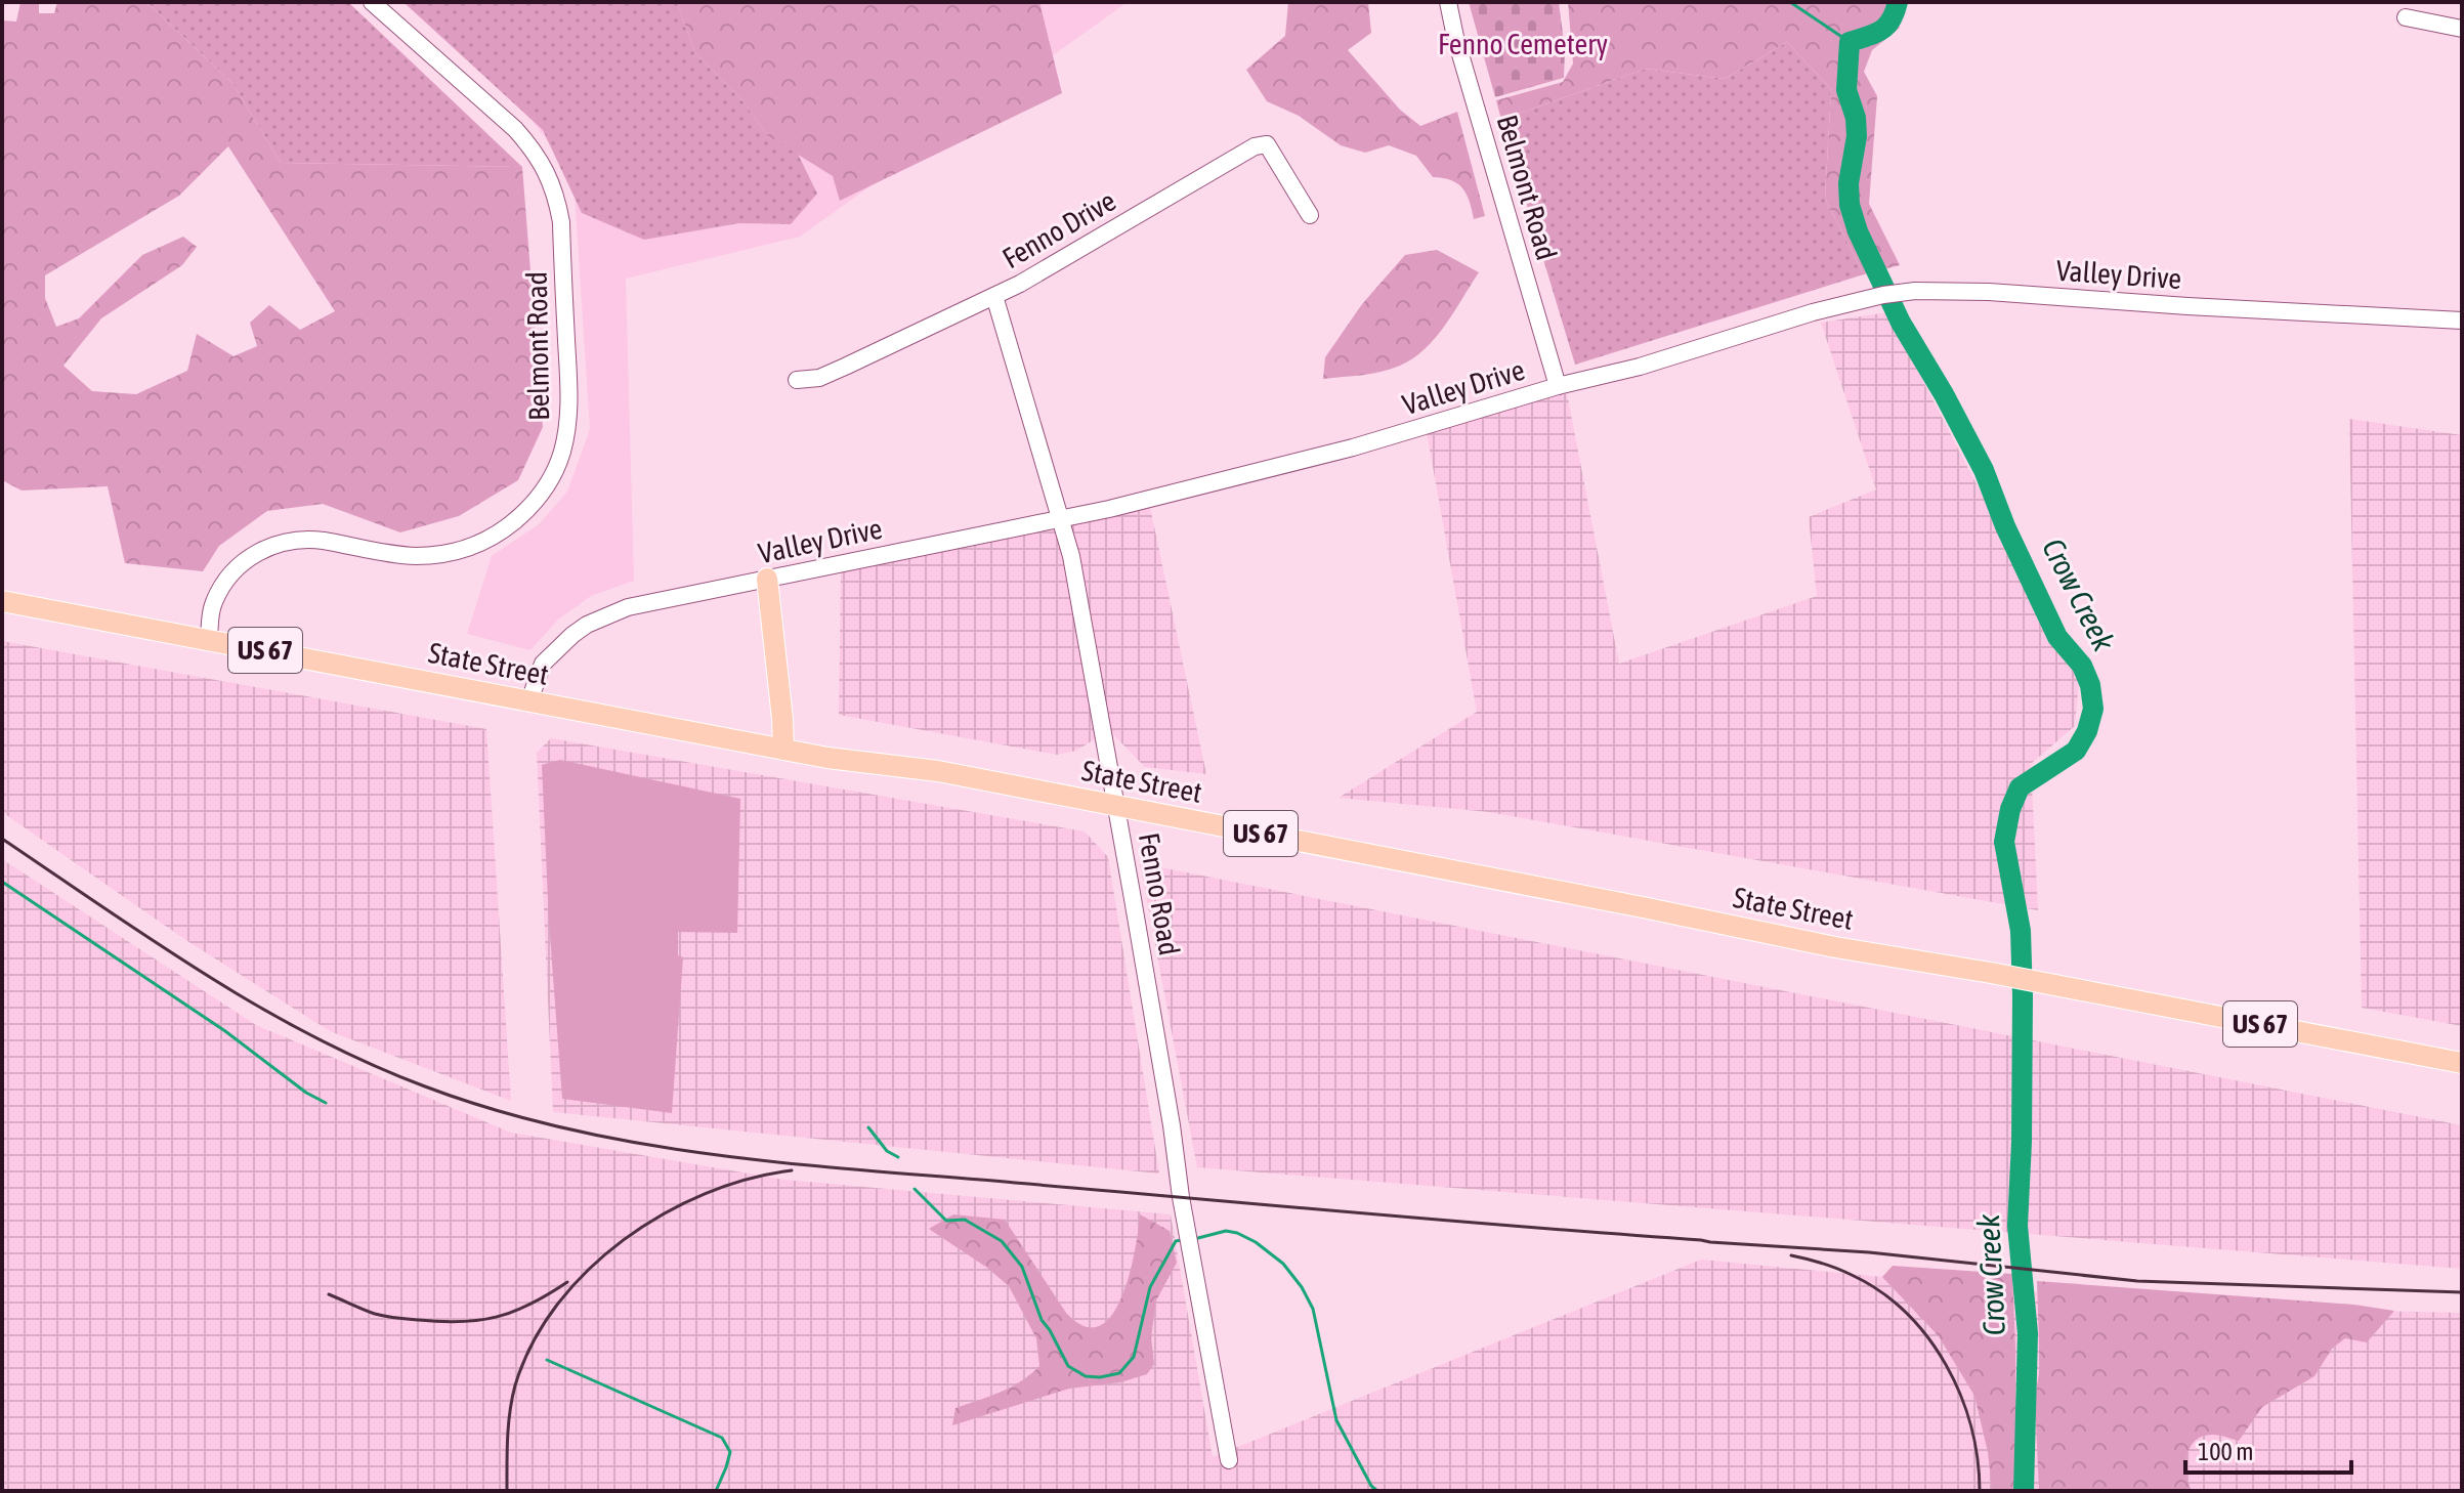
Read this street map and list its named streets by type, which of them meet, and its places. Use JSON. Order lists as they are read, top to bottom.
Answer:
{
  "streets": {
    "main road": ["US 67", "State Street"],
    "street": [
      "Belmont Road",
      "Fenno Drive",
      "Valley Drive",
      "Fenno Road"
    ]
  },
  "crossings": [
    ["Belmont Road", "Valley Drive"],
    ["Belmont Road", "State Street"],
    ["Fenno Drive", "Fenno Road"],
    ["Valley Drive", "State Street"],
    ["Valley Drive", "Fenno Road"],
    ["State Street", "Fenno Road"]
  ],
  "water": ["Crow Creek"],
  "parks": ["Fenno Cemetery"],
  "scale_bar": "100 m"
}
